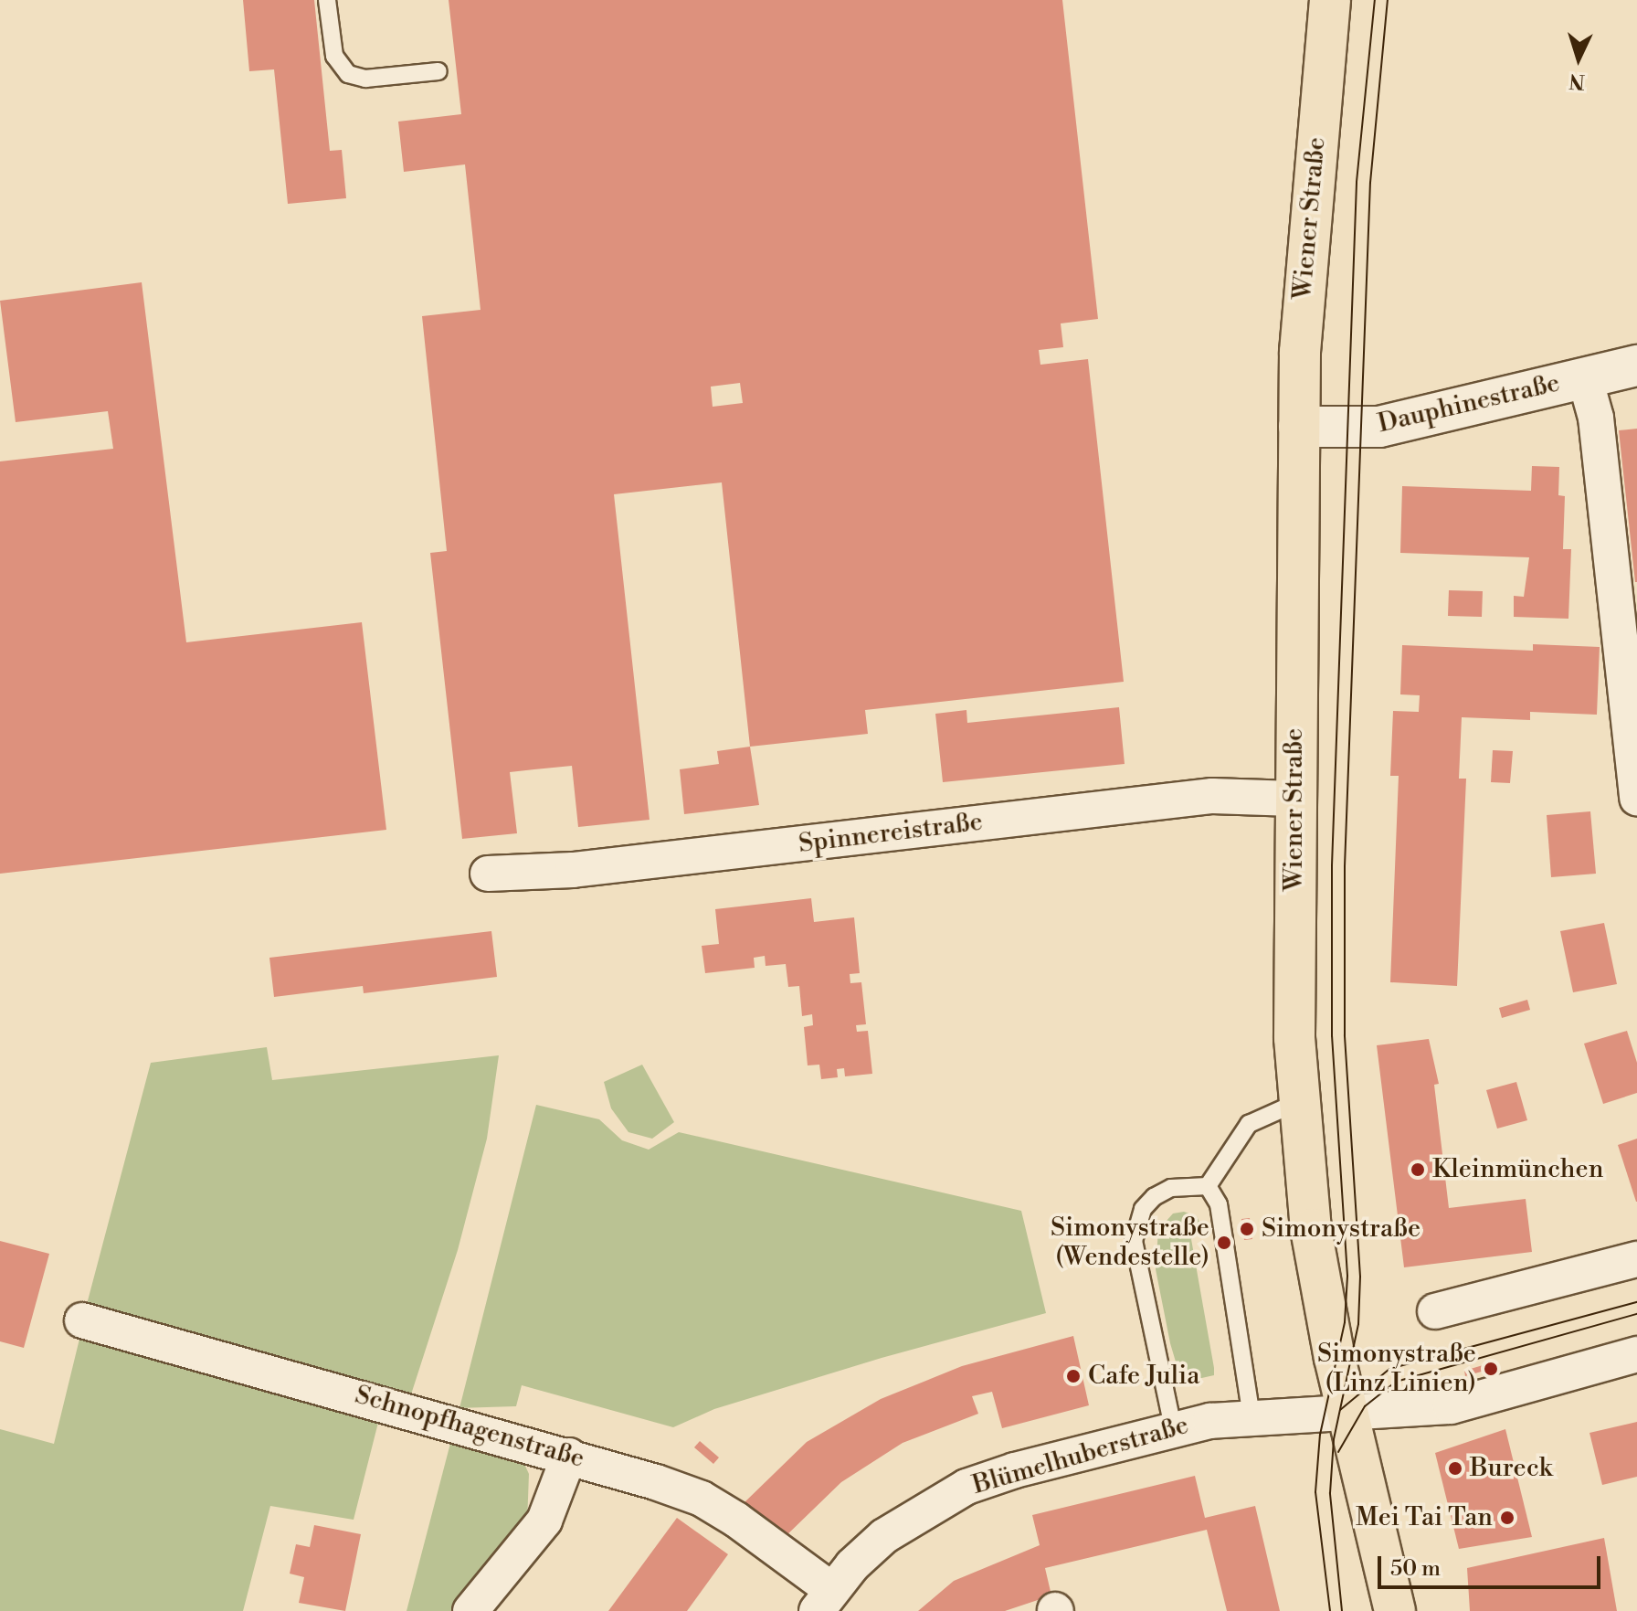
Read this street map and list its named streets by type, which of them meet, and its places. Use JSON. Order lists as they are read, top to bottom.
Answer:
{
  "streets": {
    "main road": ["Wiener Straße", "Dauphinestraße"],
    "street": ["Spinnereistraße", "Schnopfhagenstraße", "Blümelhuberstraße"]
  },
  "crossings": [
    ["Wiener Straße", "Dauphinestraße"],
    ["Wiener Straße", "Spinnereistraße"],
    ["Wiener Straße", "Blümelhuberstraße"],
    ["Schnopfhagenstraße", "Blümelhuberstraße"]
  ],
  "places": [
    "Kleinmünchen",
    "Simonystraße",
    "Simonystraße (Wendestelle)",
    "Simonystraße (Linz Linien)",
    "Cafe Julia",
    "Bureck",
    "Mei Tai Tan"
  ],
  "scale_bar": "50 m",
  "north": "bottom"
}
